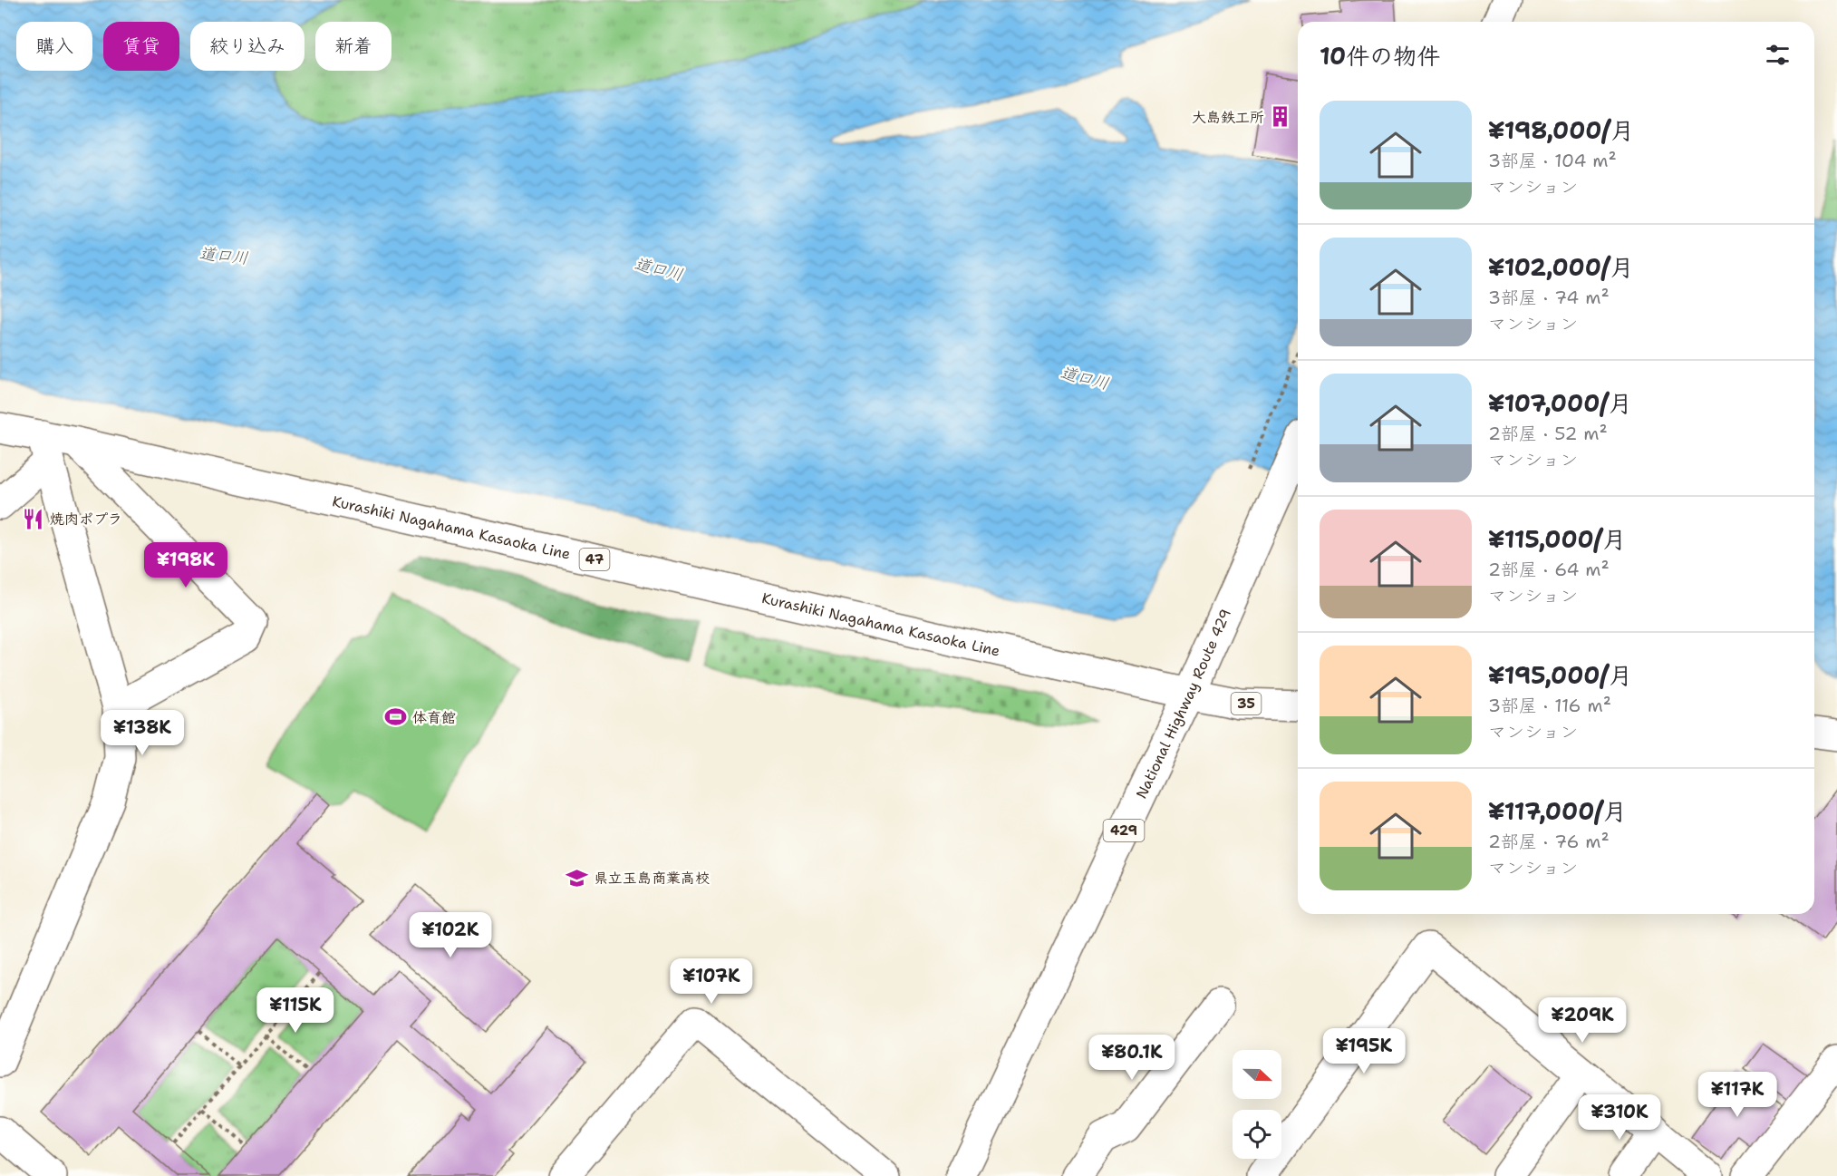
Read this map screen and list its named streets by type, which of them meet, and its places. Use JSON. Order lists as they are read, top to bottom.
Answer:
{
  "streets": {
    "main road": [
      "Kurashiki Nagahama Kasaoka Line",
      "47",
      "National Highway Route 429",
      "35",
      "429"
    ]
  },
  "crossings": [
    ["Kurashiki Nagahama Kasaoka Line", "National Highway Route 429"],
    ["Kurashiki Nagahama Kasaoka Line", "35"],
    ["National Highway Route 429", "35"]
  ],
  "water": ["道口川"],
  "places": {
    "building": ["大島鉄工所"],
    "restaurant": ["焼肉ポプラ"],
    "sports": ["体育館"],
    "school or university": ["県立玉島商業高校"]
  },
  "north": "right",
  "page": {
    "chip": [
      "購入",
      "賃貸",
      "絞り込み",
      "新着"
    ],
    "heading": "10件の物件",
    "list": [
      {
        "name": "¥198,000/月",
        "note": "3部屋 · 104 m² · マンション"
      },
      {
        "name": "¥102,000/月",
        "note": "3部屋 · 74 m² · マンション"
      },
      {
        "name": "¥107,000/月",
        "note": "2部屋 · 52 m² · マンション"
      },
      {
        "name": "¥115,000/月",
        "note": "2部屋 · 64 m² · マンション"
      },
      {
        "name": "¥195,000/月",
        "note": "3部屋 · 116 m² · マンション"
      },
      {
        "name": "¥117,000/月",
        "note": "2部屋 · 76 m² · マンション"
      }
    ],
    "price": [
      "¥198K",
      "¥138K",
      "¥102K",
      "¥107K",
      "¥115K",
      "¥209K",
      "¥195K",
      "¥80.1K",
      "¥117K",
      "¥310K"
    ]
  }
}
